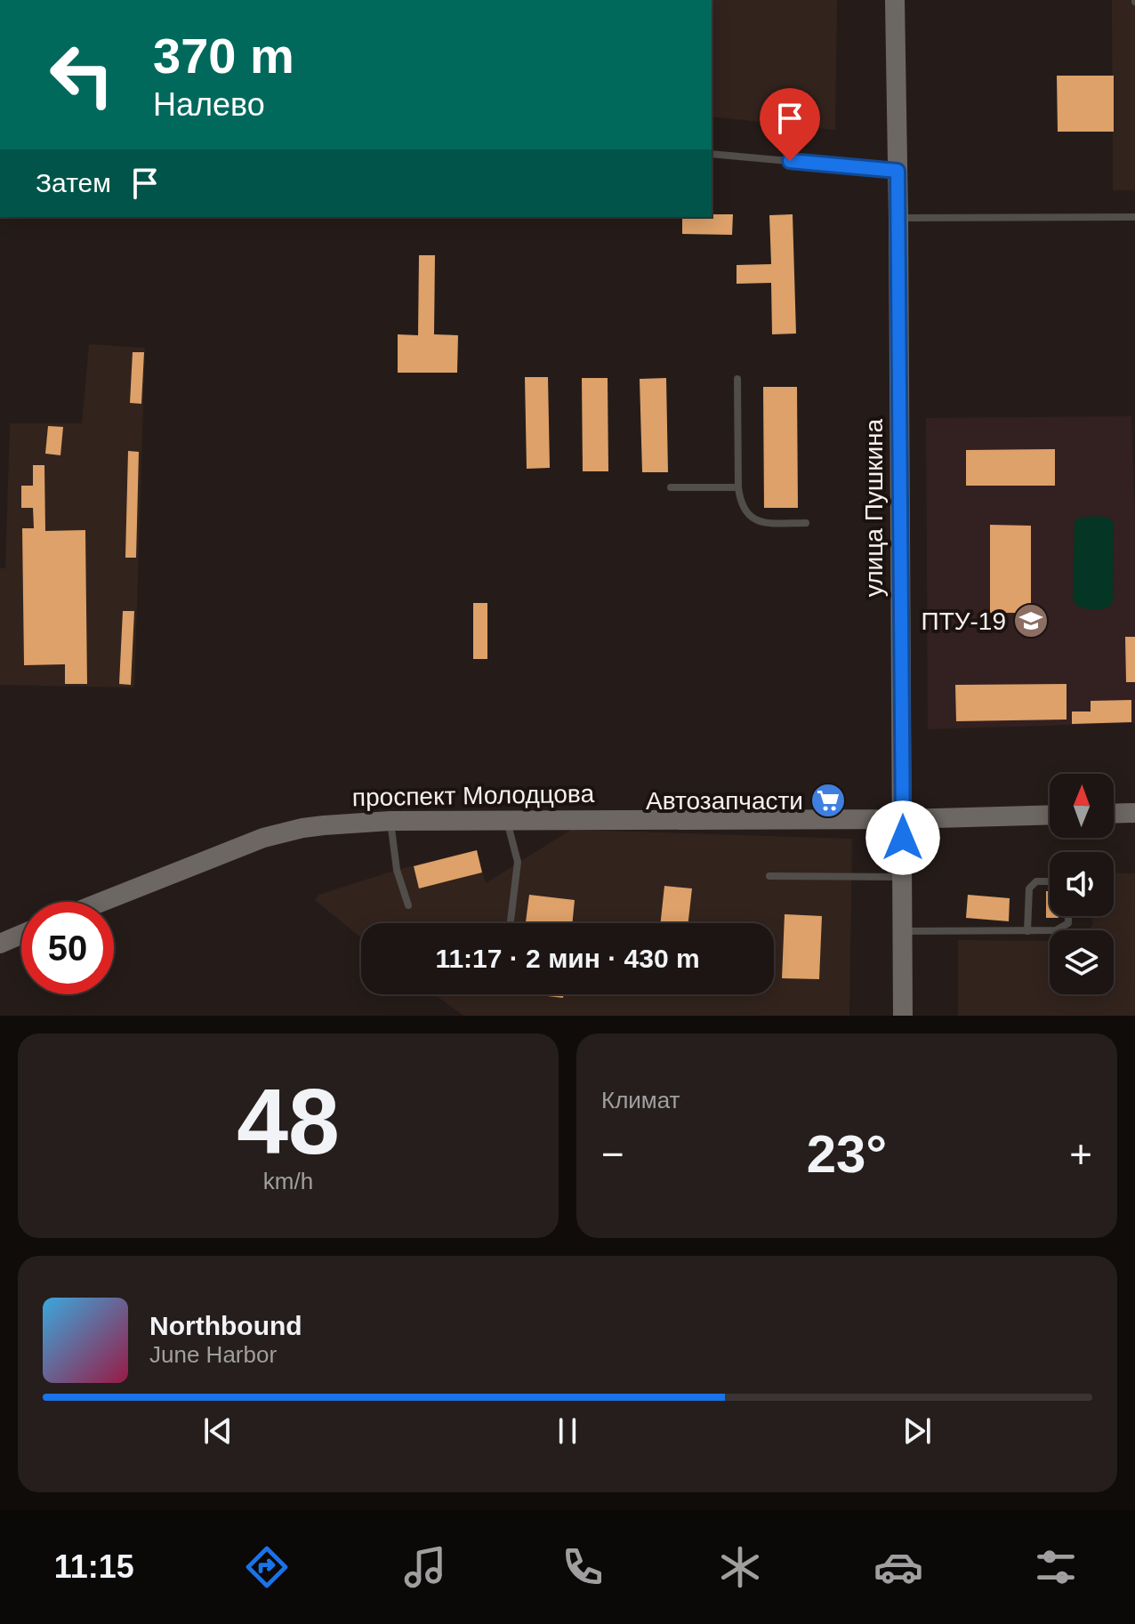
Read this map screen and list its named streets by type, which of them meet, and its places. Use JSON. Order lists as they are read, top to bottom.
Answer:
{
  "streets": {
    "main road": ["улица Пушкина", "проспект Молодцова"]
  },
  "crossings": [
    ["улица Пушкина", "проспект Молодцова"]
  ],
  "places": {
    "school or university": ["ПТУ-19"],
    "supermarket": ["Автозапчасти"]
  },
  "north": "top",
  "page": {
    "turn": ["370 m", "Налево"],
    "then": "Затем",
    "limit": "50",
    "trip": "11:17 · 2 мин · 430 m",
    "tile": [
      ["48", "km/h"],
      "Климат"
    ],
    "heat": ["−", "23°", "+"],
    "song": ["Northbound", "June Harbor"],
    "tabs": "11:15"
  }
}
